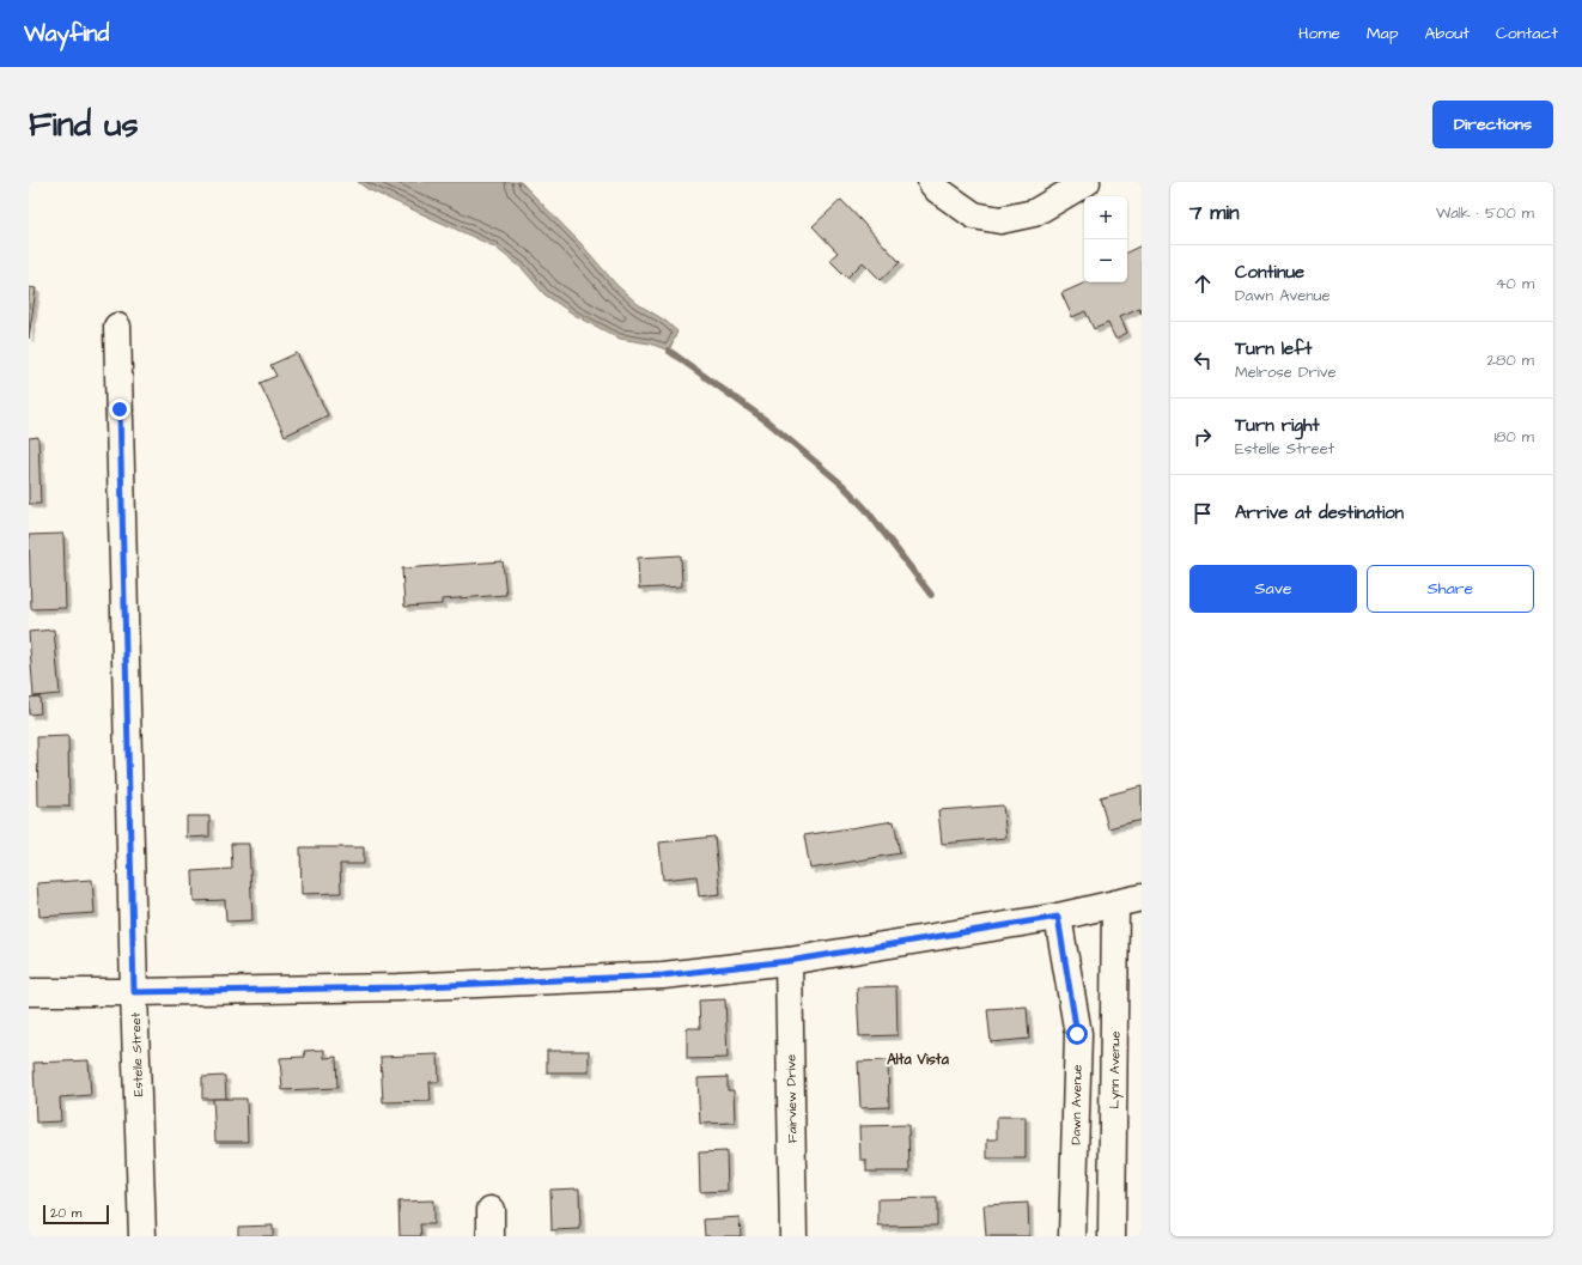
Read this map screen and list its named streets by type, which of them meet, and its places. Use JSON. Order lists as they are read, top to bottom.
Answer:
{
  "streets": {
    "street": [
      "Estelle Street",
      "Lynn Avenue",
      "Fairview Drive",
      "Dawn Avenue"
    ]
  },
  "districts": ["Alta Vista"],
  "scale_bar": "20 m",
  "page": {
    "header": "Wayfind",
    "nav": [
      "Home",
      "Map",
      "About",
      "Contact"
    ],
    "buttons": [
      "Directions",
      ["Save", "Share"]
    ],
    "title": "Find us",
    "heading": ["7 min", "Walk · 500 m"],
    "map_buttons": ["+", "−"],
    "list": [
      ["Continue", "Dawn Avenue", "40 m"],
      ["Turn left", "Melrose Drive", "280 m"],
      ["Turn right", "Estelle Street", "180 m"],
      "Arrive at destination"
    ],
    "scale": "20 m"
  }
}
